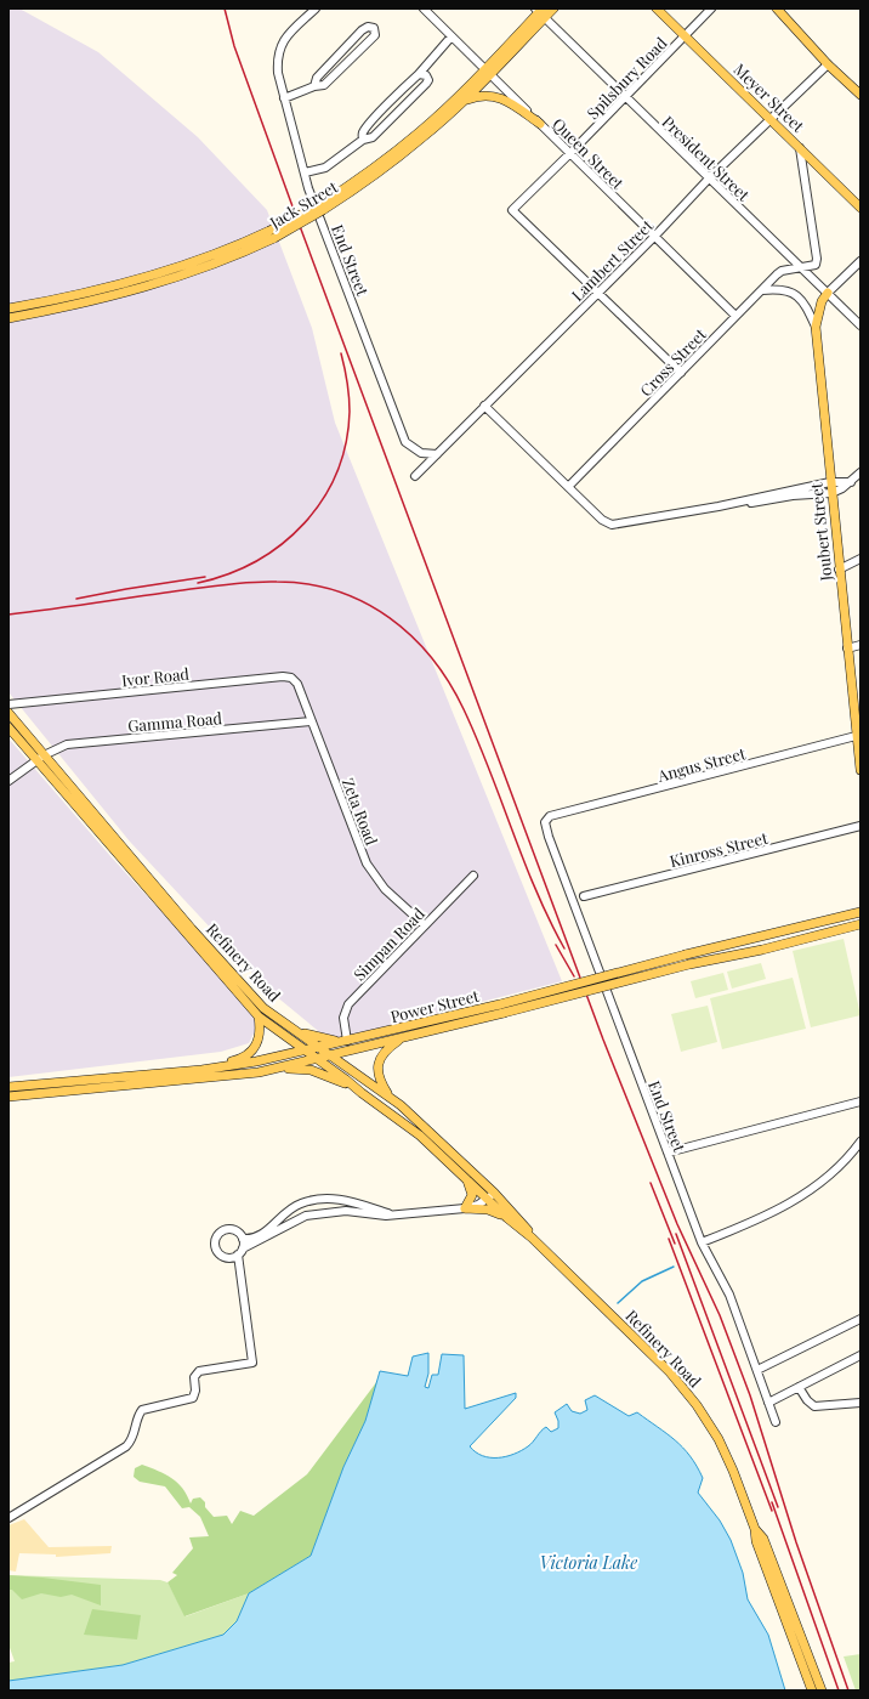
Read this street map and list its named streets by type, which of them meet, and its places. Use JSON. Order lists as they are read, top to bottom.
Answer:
{
  "streets": {
    "main road": [
      "Meyer Street",
      "Jack Street",
      "Joubert Street",
      "Refinery Road",
      "Power Street"
    ],
    "street": [
      "Spilsbury Road",
      "Queen Street",
      "President Street",
      "End Street",
      "Lambert Street",
      "Cross Street",
      "Ivor Road",
      "Gamma Road",
      "Angus Street",
      "Zeta Road",
      "Kinross Street",
      "Simpan Road"
    ]
  },
  "crossings": [
    ["Spilsbury Road", "Meyer Street"],
    ["Spilsbury Road", "Queen Street"],
    ["Spilsbury Road", "President Street"],
    ["Spilsbury Road", "Lambert Street"],
    ["Meyer Street", "Lambert Street"],
    ["Queen Street", "Jack Street"],
    ["Queen Street", "Lambert Street"],
    ["Queen Street", "Cross Street"],
    ["President Street", "Jack Street"],
    ["President Street", "Lambert Street"],
    ["President Street", "Cross Street"],
    ["President Street", "Joubert Street"],
    ["End Street", "Lambert Street"],
    ["End Street", "Angus Street"],
    ["Joubert Street", "Angus Street"],
    ["Ivor Road", "Zeta Road"],
    ["Gamma Road", "Zeta Road"],
    ["Gamma Road", "Refinery Road"],
    ["Zeta Road", "Simpan Road"],
    ["Simpan Road", "Power Street"],
    ["Refinery Road", "Power Street"]
  ],
  "water": ["Victoria Lake"]
}
